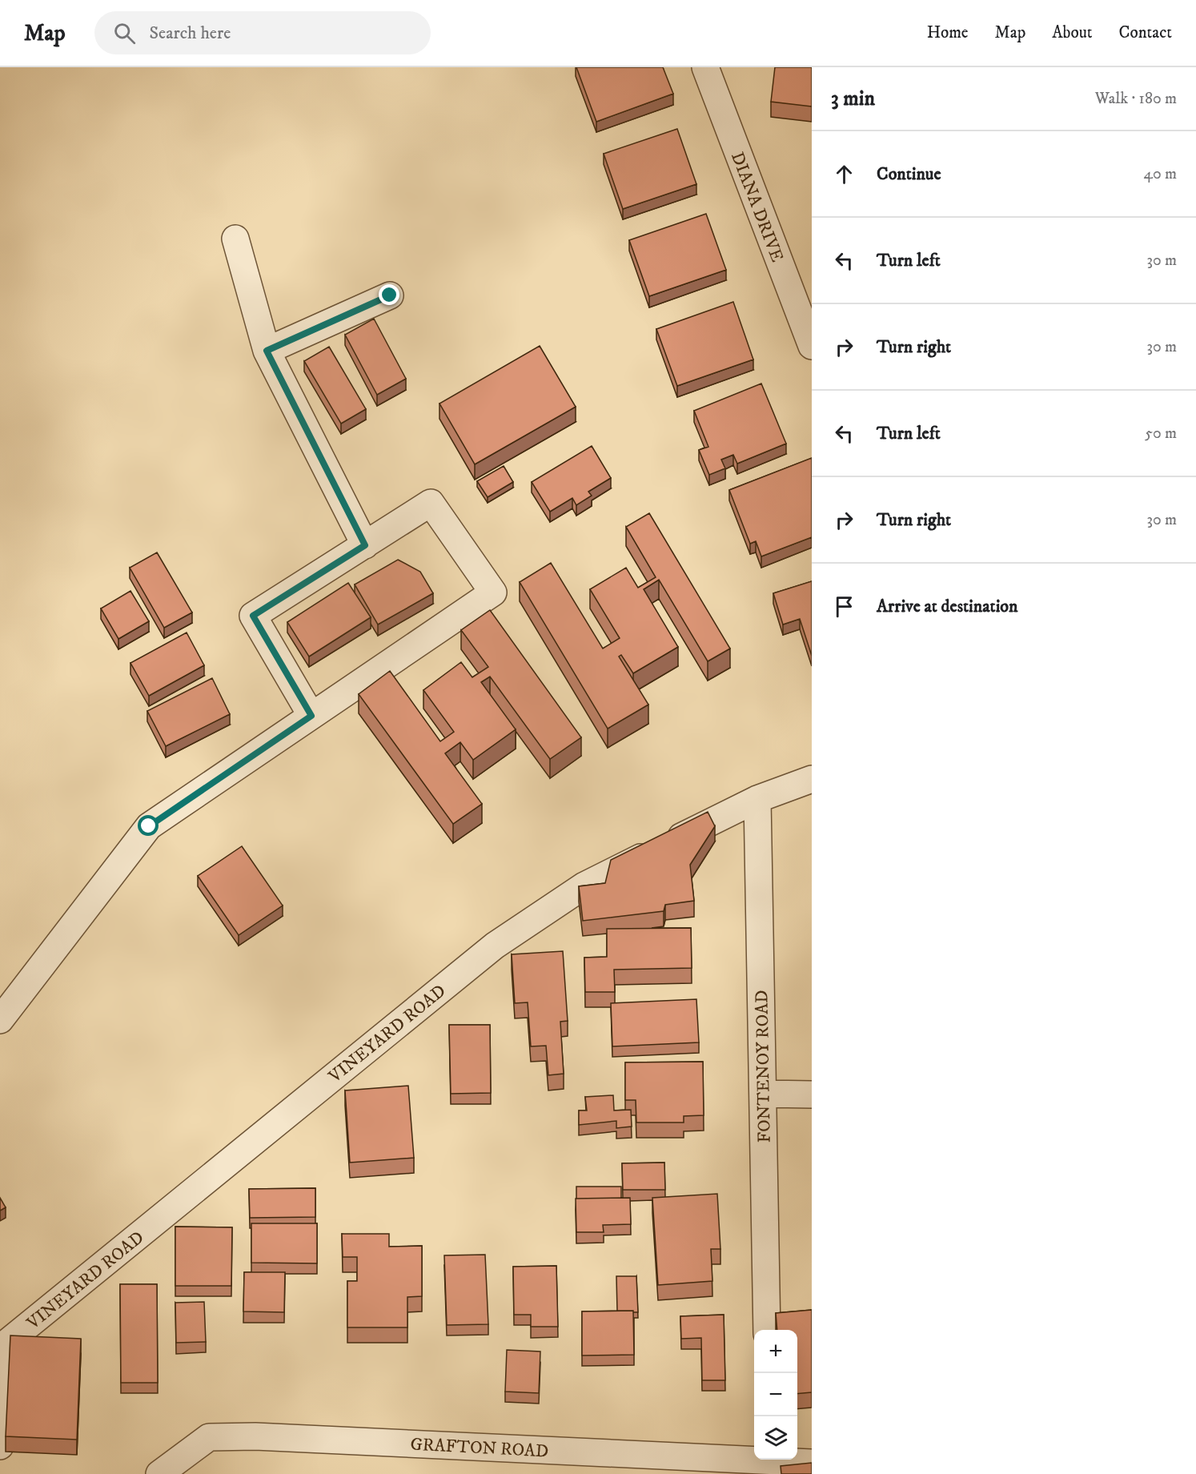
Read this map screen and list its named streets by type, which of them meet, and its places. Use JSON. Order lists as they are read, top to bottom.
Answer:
{
  "streets": {
    "street": [
      "DIANA DRIVE",
      "VINEYARD ROAD",
      "FONTENOY ROAD",
      "GRAFTON ROAD"
    ]
  },
  "crossings": [
    ["VINEYARD ROAD", "FONTENOY ROAD"]
  ],
  "page": {
    "header": "Map",
    "search": "Search here",
    "nav": [
      "Home",
      "Map",
      "About",
      "Contact"
    ],
    "heading": ["3 min", "Walk · 180 m"],
    "list": [
      ["Continue", "40 m"],
      ["Turn left", "30 m"],
      ["Turn right", "30 m"],
      ["Turn left", "50 m"],
      ["Turn right", "30 m"],
      "Arrive at destination"
    ],
    "map_buttons": ["+", "−"]
  }
}
